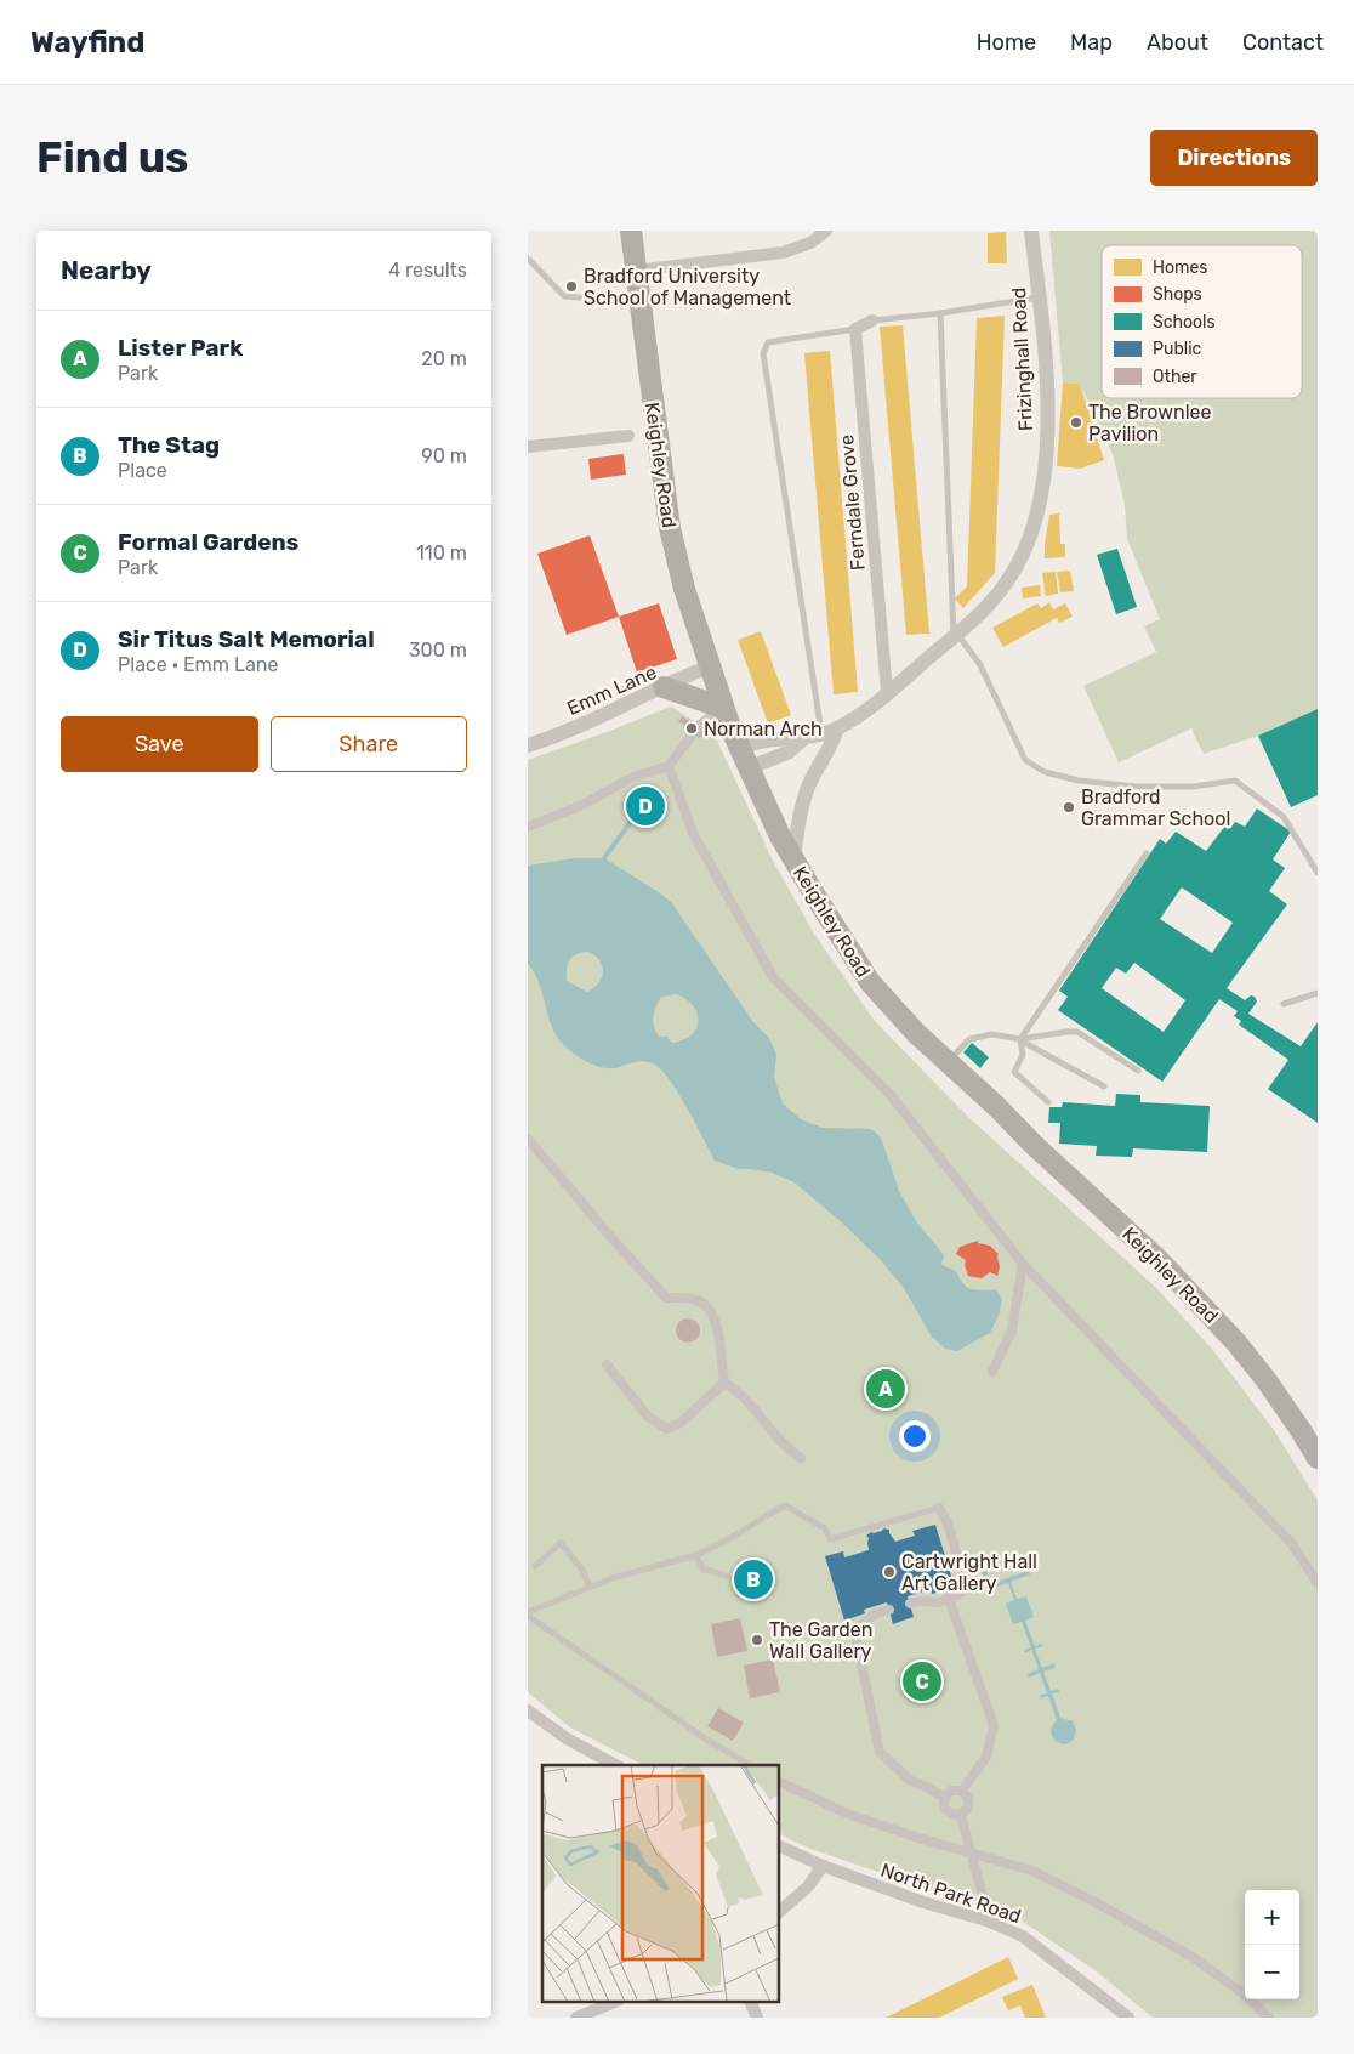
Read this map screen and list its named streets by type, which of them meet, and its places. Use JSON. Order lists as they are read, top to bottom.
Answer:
{
  "streets": {
    "highway": ["Keighley Road"],
    "street": [
      "Frizinghall Road",
      "Ferndale Grove",
      "Emm Lane",
      "North Park Road"
    ]
  },
  "crossings": [
    ["Frizinghall Road", "Keighley Road"],
    ["Frizinghall Road", "Ferndale Grove"],
    ["Keighley Road", "Emm Lane"]
  ],
  "places": [
    "Bradford University School of Management",
    "The Brownlee Pavilion",
    "Norman Arch",
    "Bradford Grammar School",
    "Cartwright Hall Art Gallery",
    "The Garden Wall Gallery"
  ],
  "legend": [
    "Homes",
    "Shops",
    "Schools",
    "Public",
    "Other"
  ],
  "page": {
    "header": "Wayfind",
    "nav": [
      "Home",
      "Map",
      "About",
      "Contact"
    ],
    "buttons": [
      "Directions",
      ["Save", "Share"]
    ],
    "title": "Find us",
    "heading": ["Nearby", "4 results"],
    "list": [
      {
        "mark": "A",
        "name": "Lister Park",
        "note": "Park",
        "value": "20 m"
      },
      {
        "mark": "B",
        "name": "The Stag",
        "note": "Place",
        "value": "90 m"
      },
      {
        "mark": "C",
        "name": "Formal Gardens",
        "note": "Park",
        "value": "110 m"
      },
      {
        "mark": "D",
        "name": "Sir Titus Salt Memorial",
        "note": "Place · Emm Lane",
        "value": "300 m"
      }
    ],
    "pins": [
      "D",
      "A",
      "B",
      "C"
    ],
    "map_buttons": ["+", "−"]
  }
}
